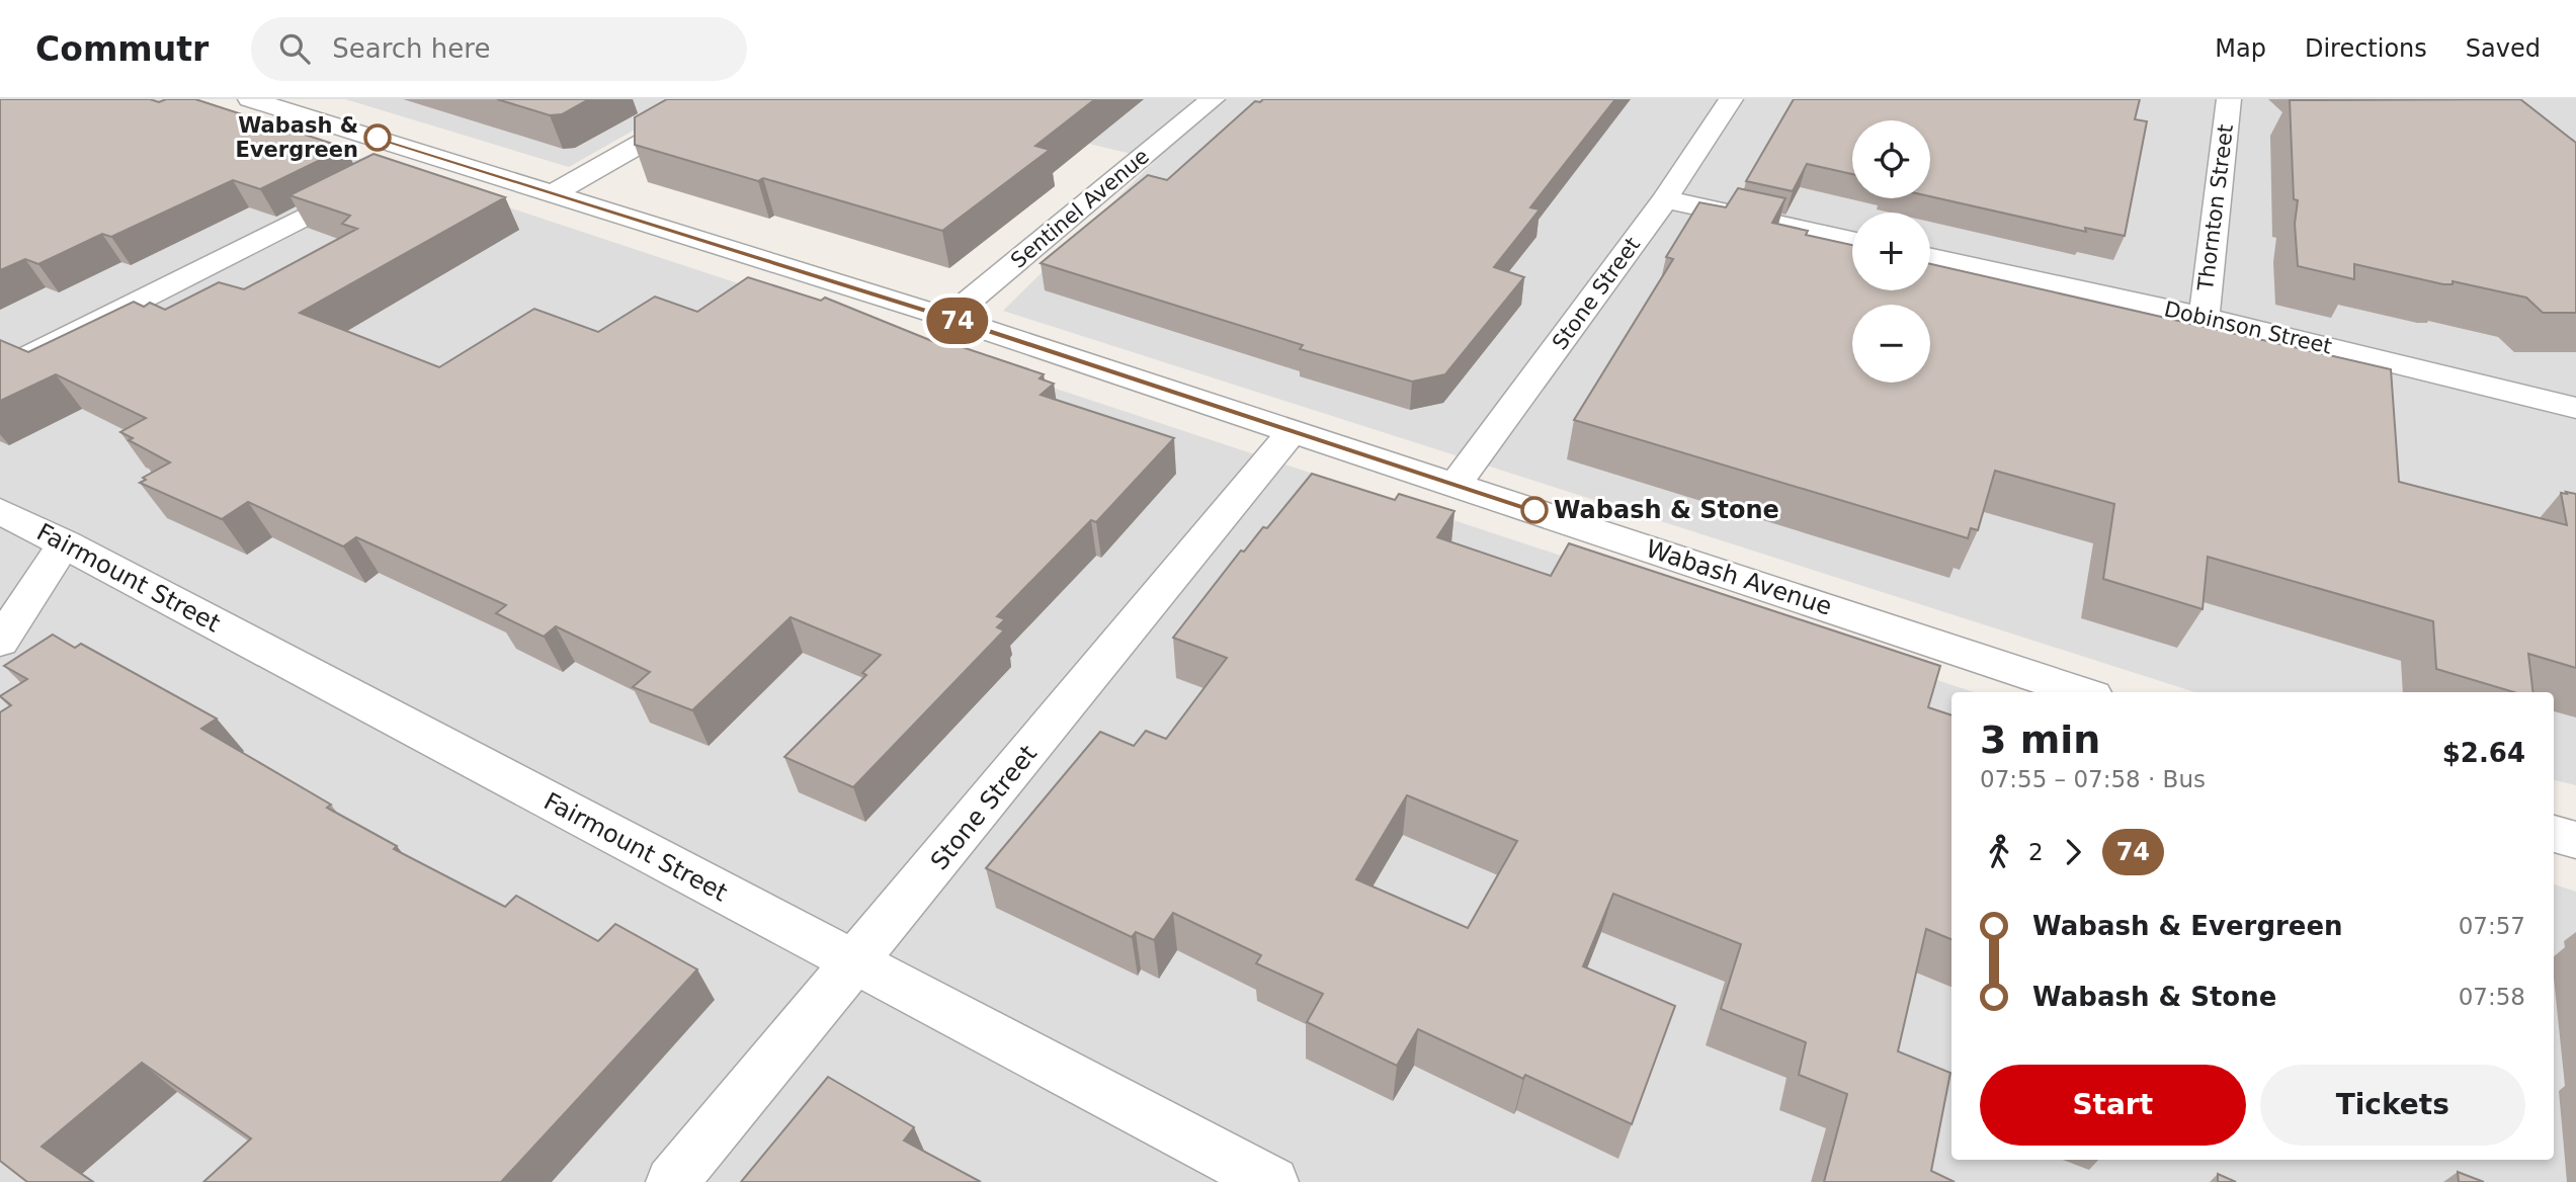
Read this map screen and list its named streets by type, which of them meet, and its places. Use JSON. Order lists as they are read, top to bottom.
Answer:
{
  "streets": {
    "street": [
      "Thornton Street",
      "Sentinel Avenue",
      "Stone Street",
      "Dobinson Street",
      "Fairmount Street",
      "Wabash Avenue"
    ]
  },
  "crossings": [
    ["Thornton Street", "Dobinson Street"],
    ["Sentinel Avenue", "Wabash Avenue"],
    ["Stone Street", "Fairmount Street"],
    ["Stone Street", "Wabash Avenue"]
  ],
  "places": ["Wabash & Evergreen", "Wabash & Stone"],
  "lines": ["bus line 74"],
  "page": {
    "header": "Commutr",
    "search": "Search here",
    "nav": ["Map", "Directions", "Saved"],
    "on_map": "74",
    "map_buttons": ["+", "−"],
    "heading": ["3 min", "07:55 – 07:58 · Bus", "$2.64"],
    "legs": ["2", "74"],
    "list": [
      {
        "name": "Wabash & Evergreen",
        "value": "07:57"
      },
      {
        "name": "Wabash & Stone",
        "value": "07:58"
      }
    ],
    "buttons": ["Start", "Tickets"]
  }
}
